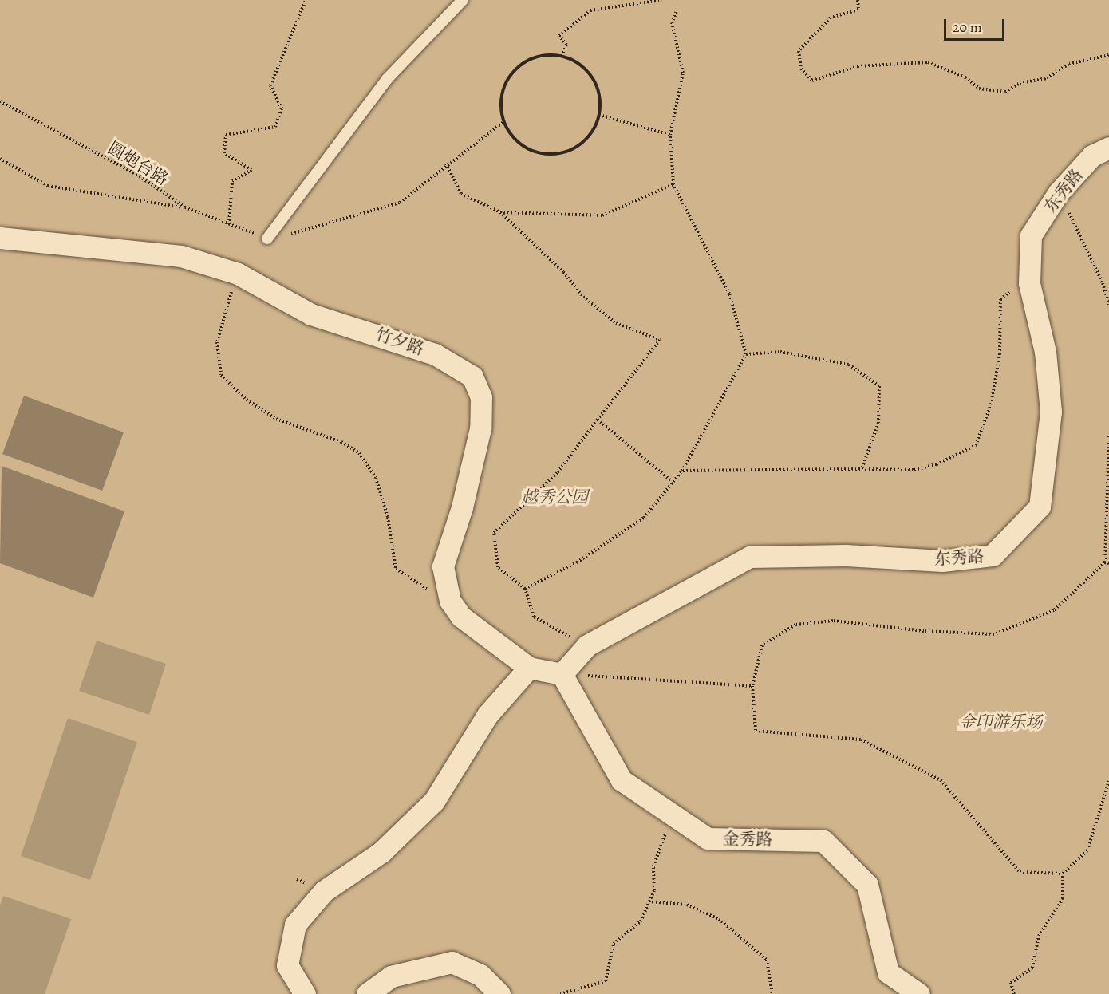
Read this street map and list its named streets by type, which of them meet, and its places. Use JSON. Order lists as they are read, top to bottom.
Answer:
{
  "streets": {
    "street": ["东秀路", "竹夕路", "金秀路"],
    "path": ["圆炮台路"]
  },
  "crossings": [
    ["东秀路", "金秀路"]
  ],
  "parks": ["越秀公园", "金印游乐场"],
  "scale_bar": "20 m"
}
